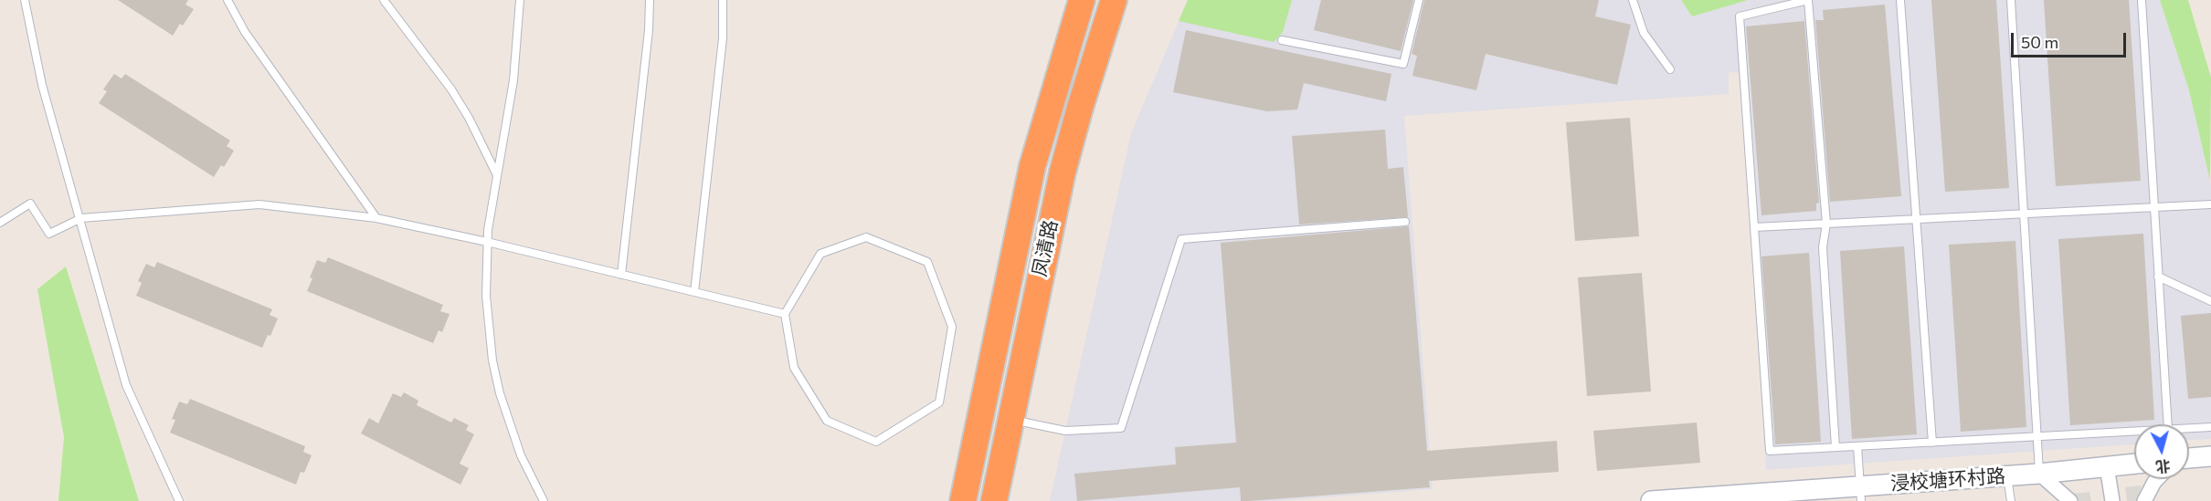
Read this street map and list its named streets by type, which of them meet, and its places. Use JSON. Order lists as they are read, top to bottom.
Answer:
{
  "streets": {
    "highway": ["凤清路"],
    "street": ["浸校塘环村路"]
  },
  "scale_bar": "50 m",
  "north": "bottom"
}
